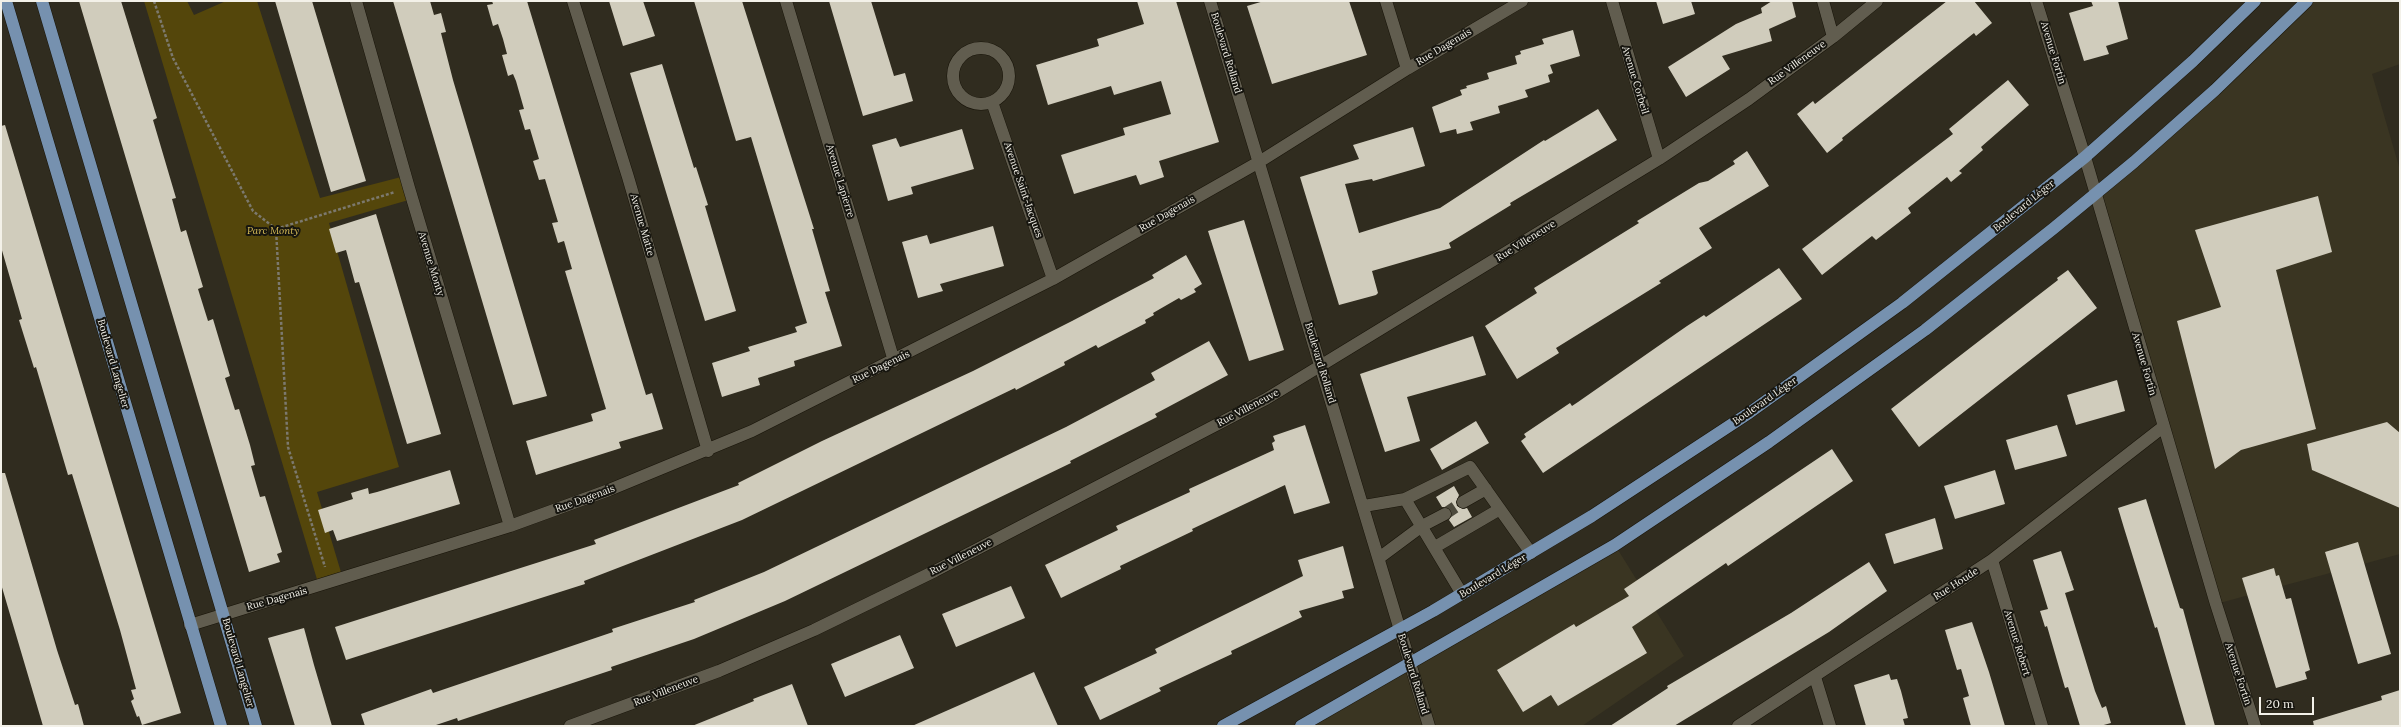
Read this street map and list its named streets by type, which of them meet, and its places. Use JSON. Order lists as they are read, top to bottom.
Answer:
{
  "streets": {
    "main road": ["Boulevard Léger", "Boulevard Langelier"],
    "street": [
      "Rue Dagenais",
      "Boulevard Rolland",
      "Avenue Fortin",
      "Rue Villeneuve",
      "Avenue Corbeil",
      "Avenue Lapierre",
      "Avenue Saint-Jacques",
      "Avenue Matte",
      "Avenue Monty",
      "Rue Houde",
      "Avenue Robert"
    ]
  },
  "crossings": [
    ["Rue Dagenais", "Boulevard Rolland"],
    ["Rue Dagenais", "Avenue Lapierre"],
    ["Rue Dagenais", "Avenue Saint-Jacques"],
    ["Rue Dagenais", "Avenue Matte"],
    ["Rue Dagenais", "Avenue Monty"],
    ["Rue Dagenais", "Boulevard Langelier"],
    ["Boulevard Rolland", "Rue Villeneuve"],
    ["Boulevard Rolland", "Boulevard Léger"],
    ["Avenue Fortin", "Boulevard Léger"],
    ["Avenue Fortin", "Rue Houde"],
    ["Rue Villeneuve", "Avenue Corbeil"],
    ["Rue Houde", "Avenue Robert"]
  ],
  "parks": ["Parc Monty"],
  "scale_bar": "20 m"
}
